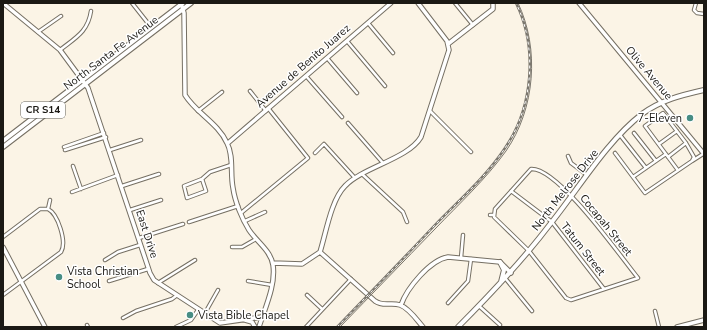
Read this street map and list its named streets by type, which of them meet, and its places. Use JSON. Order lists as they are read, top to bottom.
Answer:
{
  "streets": {
    "main road": ["North Santa Fe Avenue", "CR S14", "North Melrose Drive"],
    "street": [
      "Avenue de Benito Juarez",
      "Olive Avenue",
      "Cocapah Street",
      "East Drive",
      "Tatum Street"
    ]
  },
  "crossings": [
    ["North Santa Fe Avenue", "East Drive"],
    ["Olive Avenue", "North Melrose Drive"],
    ["North Melrose Drive", "Cocapah Street"],
    ["North Melrose Drive", "Tatum Street"],
    ["Cocapah Street", "Tatum Street"]
  ],
  "places": ["7-Eleven", "Vista Christian School", "Vista Bible Chapel"]
}
